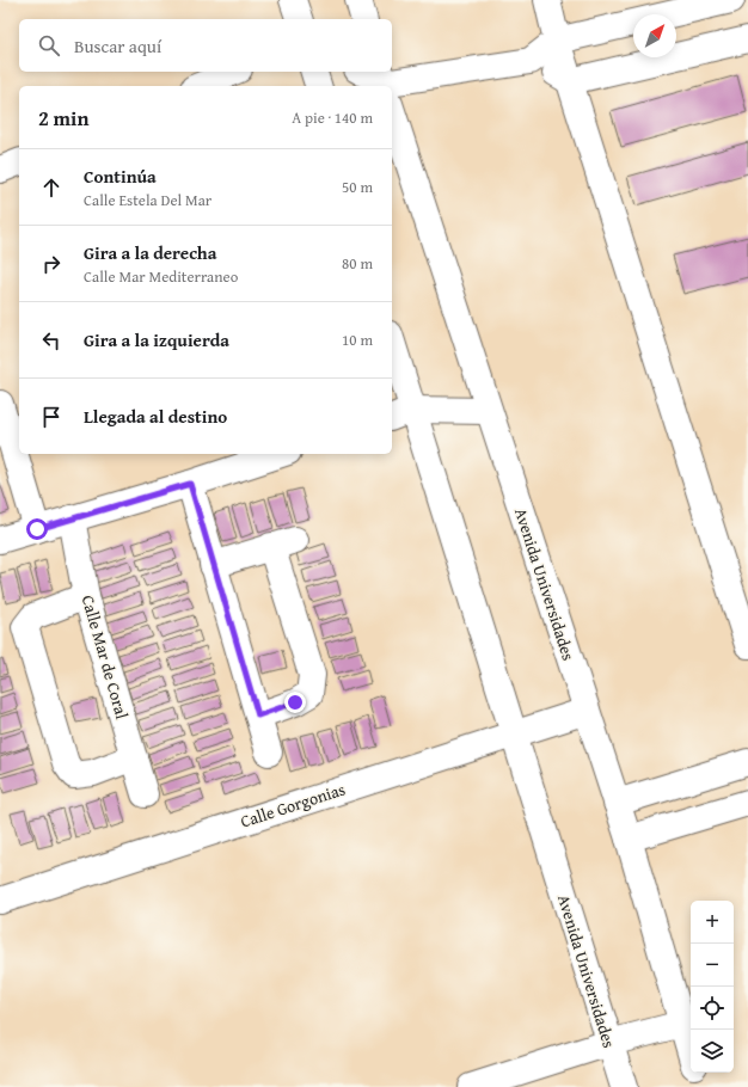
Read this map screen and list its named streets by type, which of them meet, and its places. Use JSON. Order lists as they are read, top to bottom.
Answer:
{
  "streets": {
    "street": ["Avenida Universidades", "Calle Mar de Coral", "Calle Gorgonias"]
  },
  "crossings": [
    ["Avenida Universidades", "Calle Gorgonias"]
  ],
  "north": "top right",
  "page": {
    "search": "Buscar aquí",
    "heading": ["2 min", "A pie · 140 m"],
    "list": [
      ["Continúa", "Calle Estela Del Mar", "50 m"],
      ["Gira a la derecha", "Calle Mar Mediterraneo", "80 m"],
      ["Gira a la izquierda", "10 m"],
      "Llegada al destino"
    ],
    "map_buttons": ["+", "−"]
  }
}
